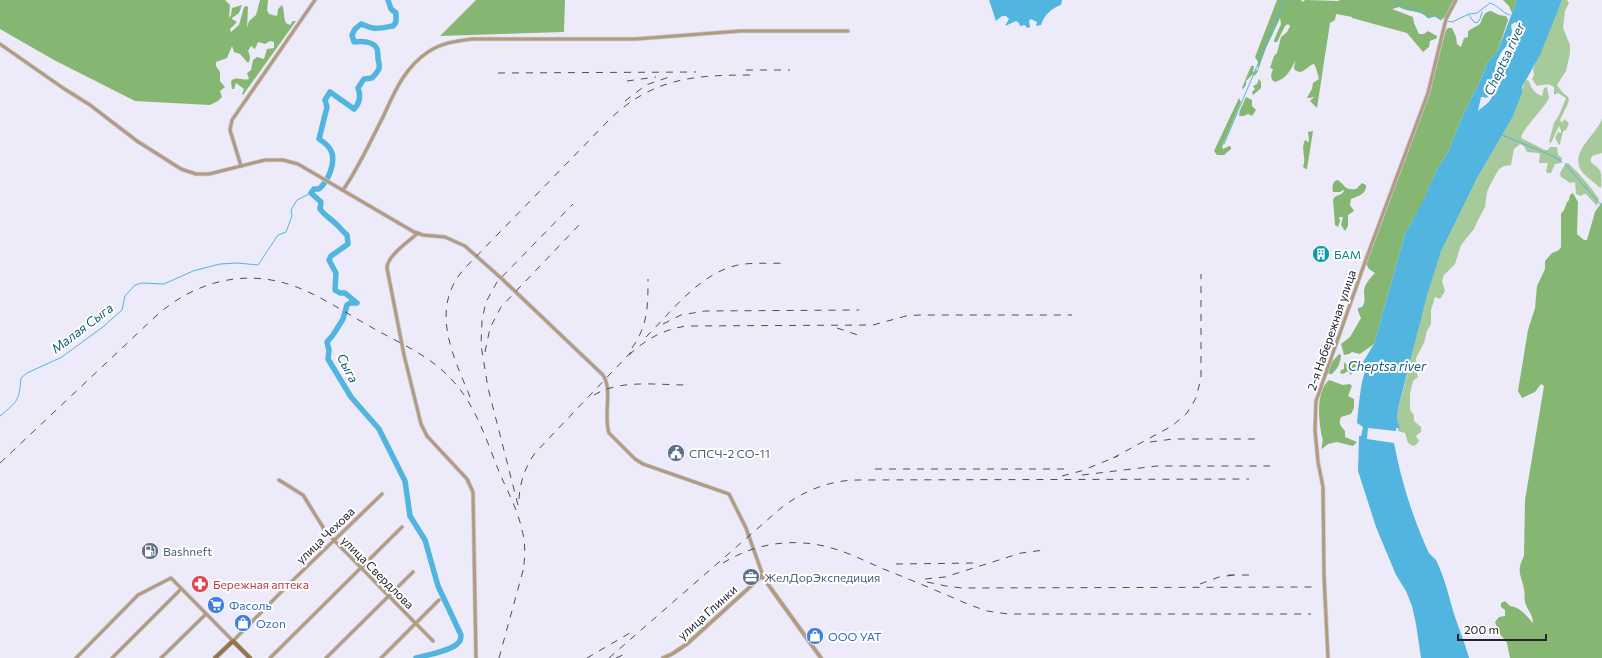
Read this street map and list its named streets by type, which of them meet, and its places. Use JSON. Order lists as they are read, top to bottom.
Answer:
{
  "streets": {
    "main road": ["улица Чехова"],
    "street": ["2-я Набережная улица", "улица Свердлова", "улица Глинки"]
  },
  "crossings": [
    ["улица Чехова", "улица Свердлова"]
  ],
  "water": ["Cheptsa river", "Малая Сыга", "Сыга"],
  "places": {
    "building": ["БАМ"],
    "public building": ["СПСЧ-2 СО-11"],
    "fuel station": ["Bashneft"],
    "office": ["ЖелДорЭкспедиция"],
    "pharmacy": ["Бережная аптека"],
    "supermarket": ["Фасоль"],
    "shop": ["Ozon", "ООО УАТ"]
  },
  "scale_bar": "200 m"
}
